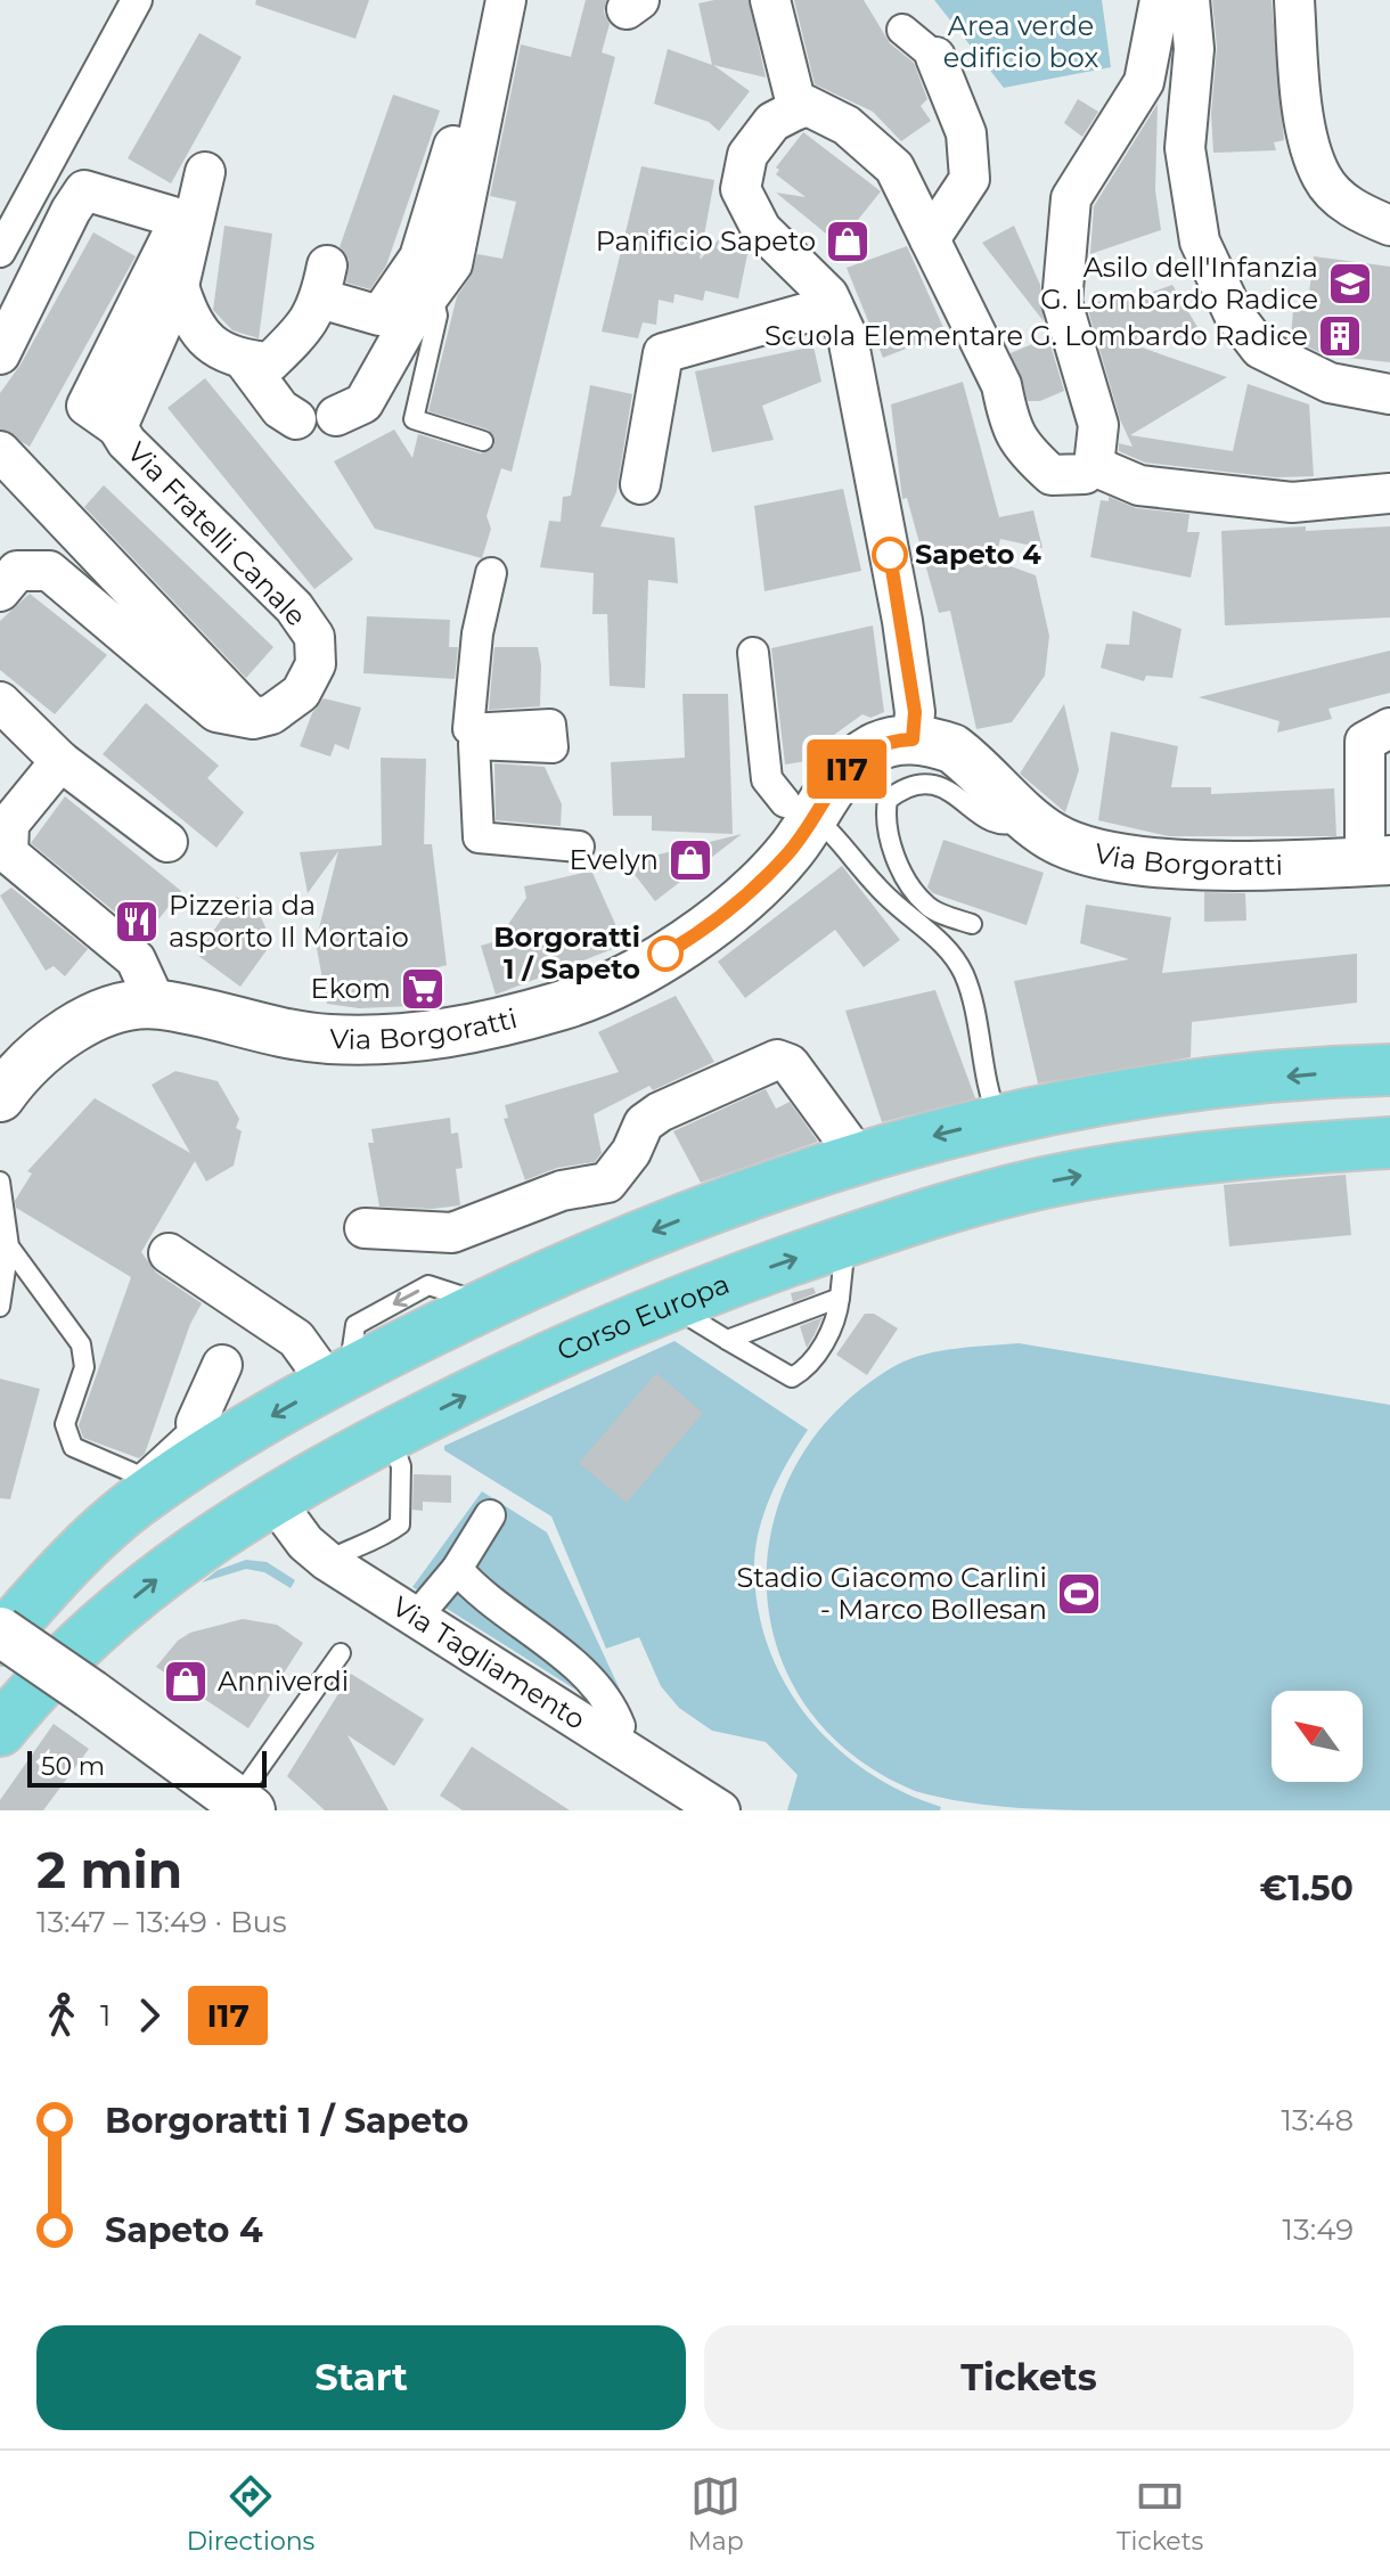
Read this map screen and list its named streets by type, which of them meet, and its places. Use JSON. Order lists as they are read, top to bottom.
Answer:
{
  "streets": {
    "main road": ["Corso Europa"],
    "street": ["Via Fratelli Canale", "Via Borgoratti", "Via Tagliamento"]
  },
  "crossings": [
    ["Corso Europa", "Via Tagliamento"]
  ],
  "parks": ["Area verde edificio box"],
  "places": {
    "shop": ["Panificio Sapeto", "Evelyn", "Anniverdi"],
    "school or university": ["Asilo dell'Infanzia G. Lombardo Radice"],
    "building": ["Scuola Elementare G. Lombardo Radice"],
    "other": ["Sapeto 4", "Borgoratti 1 / Sapeto"],
    "restaurant": ["Pizzeria da asporto Il Mortaio"],
    "supermarket": ["Ekom"],
    "sports": ["Stadio Giacomo Carlini - Marco Bollesan"]
  },
  "lines": ["bus line I17"],
  "scale_bar": "50 m",
  "north": "top left",
  "page": {
    "on_map": "I17",
    "scale": "50 m",
    "heading": ["2 min", "13:47 – 13:49 · Bus", "€1.50"],
    "legs": ["1", "I17"],
    "list": [
      {
        "name": "Borgoratti 1 / Sapeto",
        "value": "13:48"
      },
      {
        "name": "Sapeto 4",
        "value": "13:49"
      }
    ],
    "buttons": ["Start", "Tickets"],
    "tabs": ["Directions", "Map", "Tickets"]
  }
}
